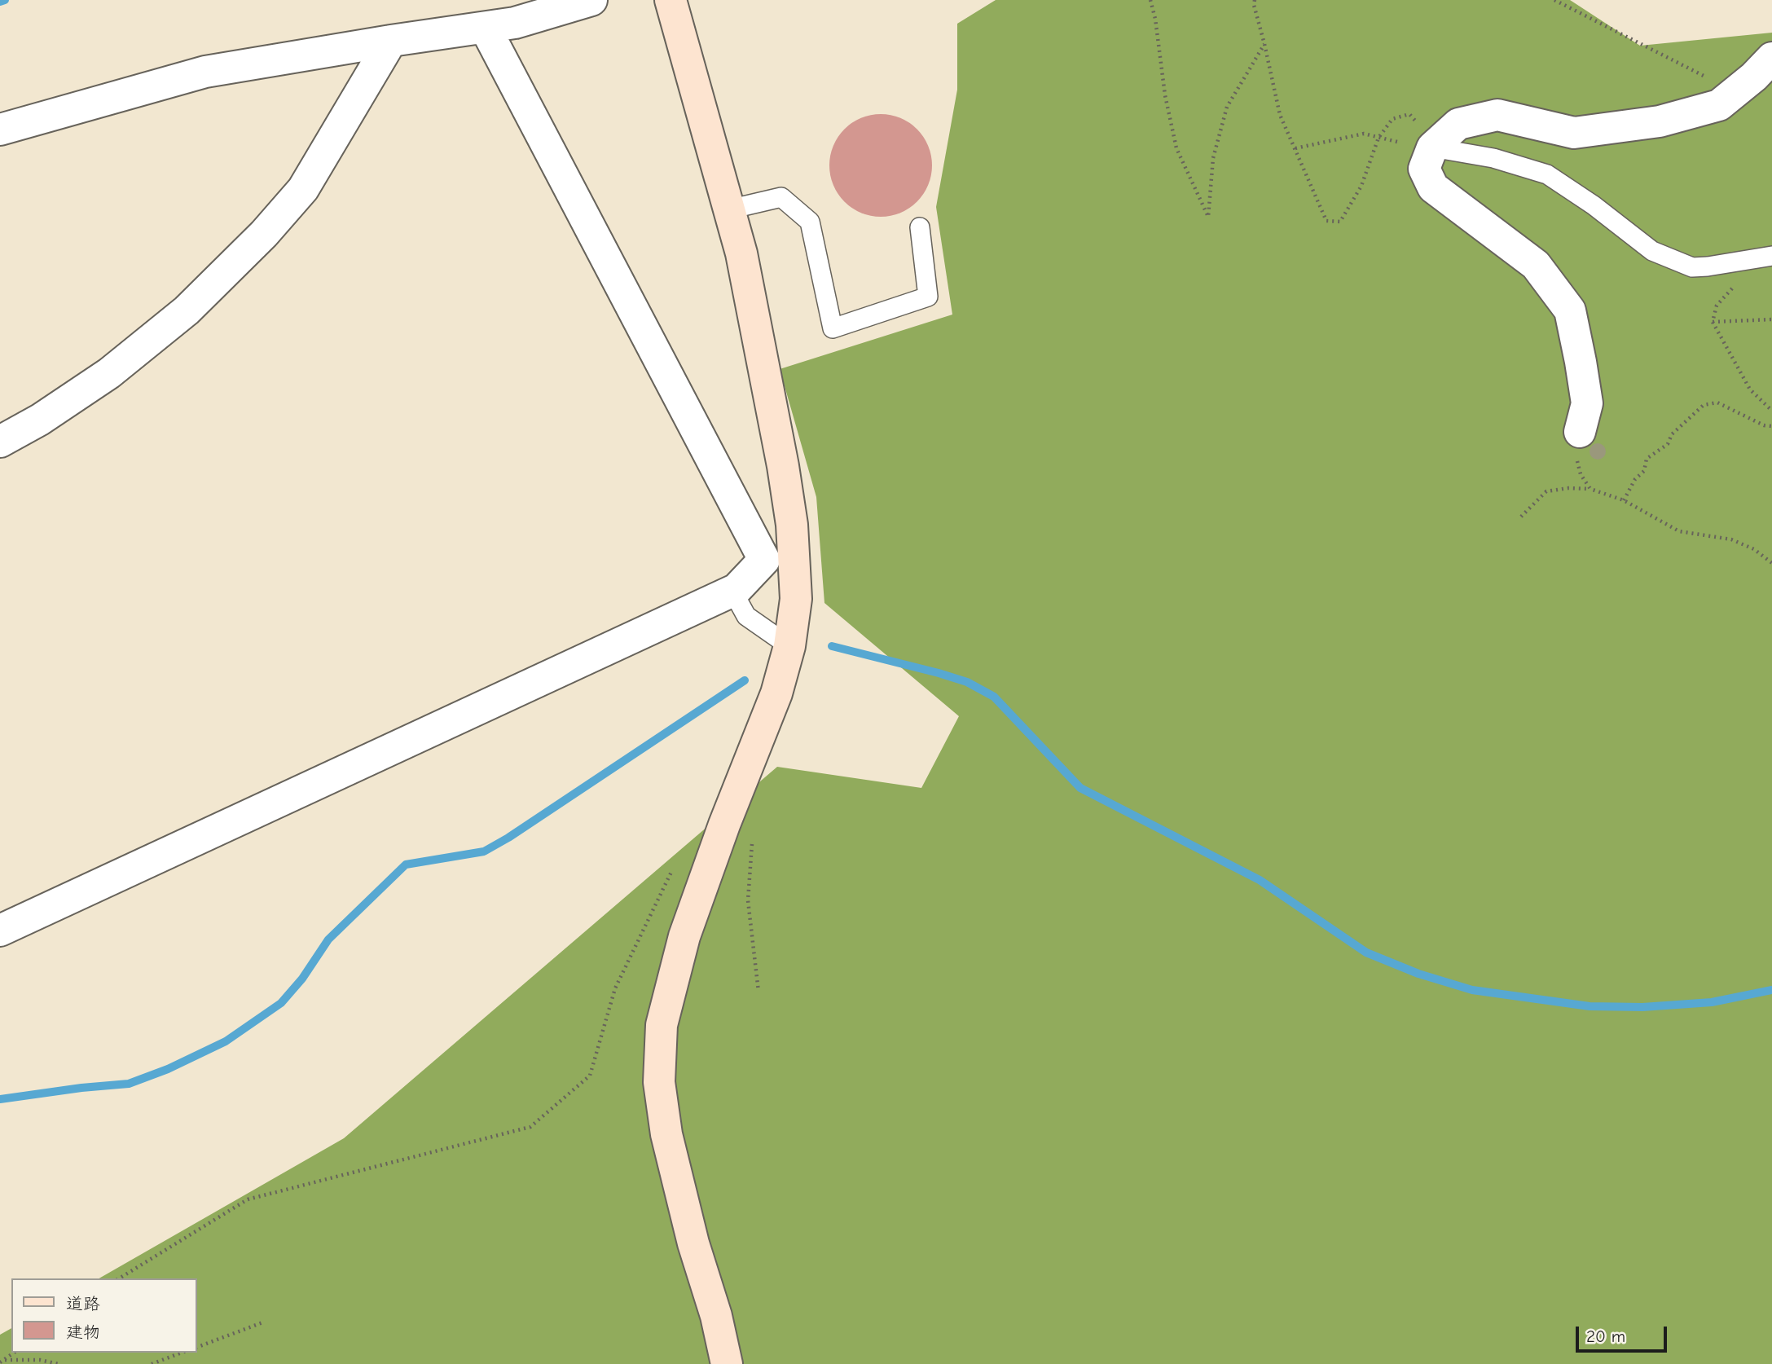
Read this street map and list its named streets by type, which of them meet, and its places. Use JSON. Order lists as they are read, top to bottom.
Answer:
{
  "legend": ["道路", "建物"],
  "scale_bar": "20 m"
}
